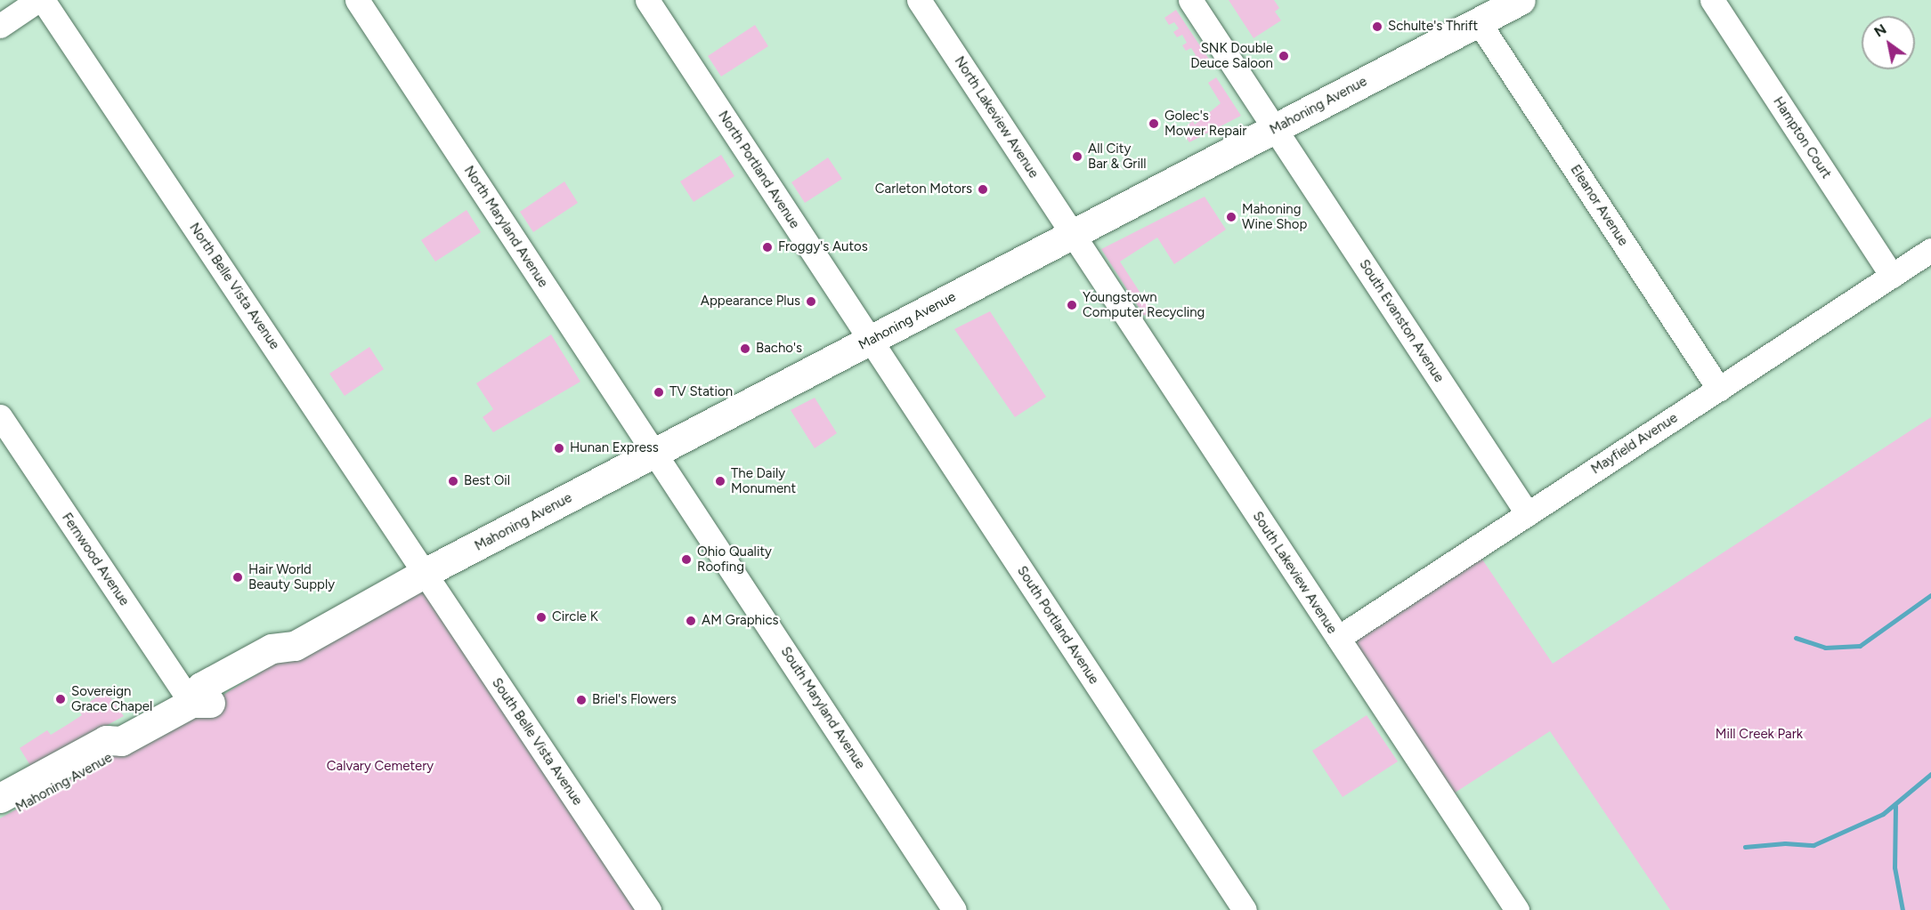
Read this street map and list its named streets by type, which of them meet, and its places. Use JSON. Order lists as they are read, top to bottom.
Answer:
{
  "streets": {
    "main road": ["Mahoning Avenue"],
    "street": [
      "North Lakeview Avenue",
      "Hampton Court",
      "North Portland Avenue",
      "Eleanor Avenue",
      "North Maryland Avenue",
      "North Belle Vista Avenue",
      "South Evanston Avenue",
      "Mayfield Avenue",
      "Fernwood Avenue",
      "South Lakeview Avenue",
      "South Portland Avenue",
      "South Maryland Avenue",
      "South Belle Vista Avenue"
    ]
  },
  "crossings": [
    ["Mahoning Avenue", "North Lakeview Avenue"],
    ["Mahoning Avenue", "North Portland Avenue"],
    ["Mahoning Avenue", "Eleanor Avenue"],
    ["Mahoning Avenue", "North Maryland Avenue"],
    ["Mahoning Avenue", "North Belle Vista Avenue"],
    ["Mahoning Avenue", "South Evanston Avenue"],
    ["Mahoning Avenue", "Fernwood Avenue"],
    ["Mahoning Avenue", "South Lakeview Avenue"],
    ["Mahoning Avenue", "South Portland Avenue"],
    ["Mahoning Avenue", "South Maryland Avenue"],
    ["Mahoning Avenue", "South Belle Vista Avenue"],
    ["North Lakeview Avenue", "South Lakeview Avenue"],
    ["Hampton Court", "Mayfield Avenue"],
    ["North Portland Avenue", "South Portland Avenue"],
    ["Eleanor Avenue", "Mayfield Avenue"],
    ["North Maryland Avenue", "South Maryland Avenue"],
    ["North Belle Vista Avenue", "South Belle Vista Avenue"],
    ["South Evanston Avenue", "Mayfield Avenue"],
    ["Mayfield Avenue", "South Lakeview Avenue"]
  ],
  "parks": ["Mill Creek Park", "Calvary Cemetery"],
  "places": [
    "Schulte's Thrift",
    "SNK Double Deuce Saloon",
    "Golec's Mower Repair",
    "All City Bar & Grill",
    "Carleton Motors",
    "Mahoning Wine Shop",
    "Froggy's Autos",
    "Appearance Plus",
    "Youngstown Computer Recycling",
    "Bacho's",
    "TV Station",
    "Hunan Express",
    "Best Oil",
    "The Daily Monument",
    "Ohio Quality Roofing",
    "Hair World Beauty Supply",
    "Circle K",
    "AM Graphics",
    "Sovereign Grace Chapel",
    "Briel's Flowers"
  ],
  "north": "top left"
}
